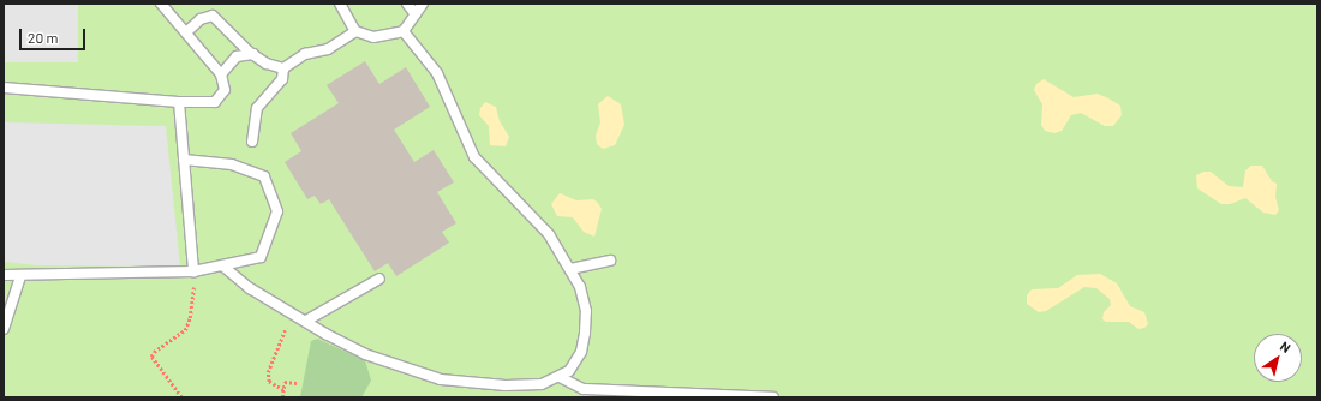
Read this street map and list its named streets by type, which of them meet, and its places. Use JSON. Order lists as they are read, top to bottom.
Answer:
{
  "scale_bar": "20 m",
  "north": "top right"
}
